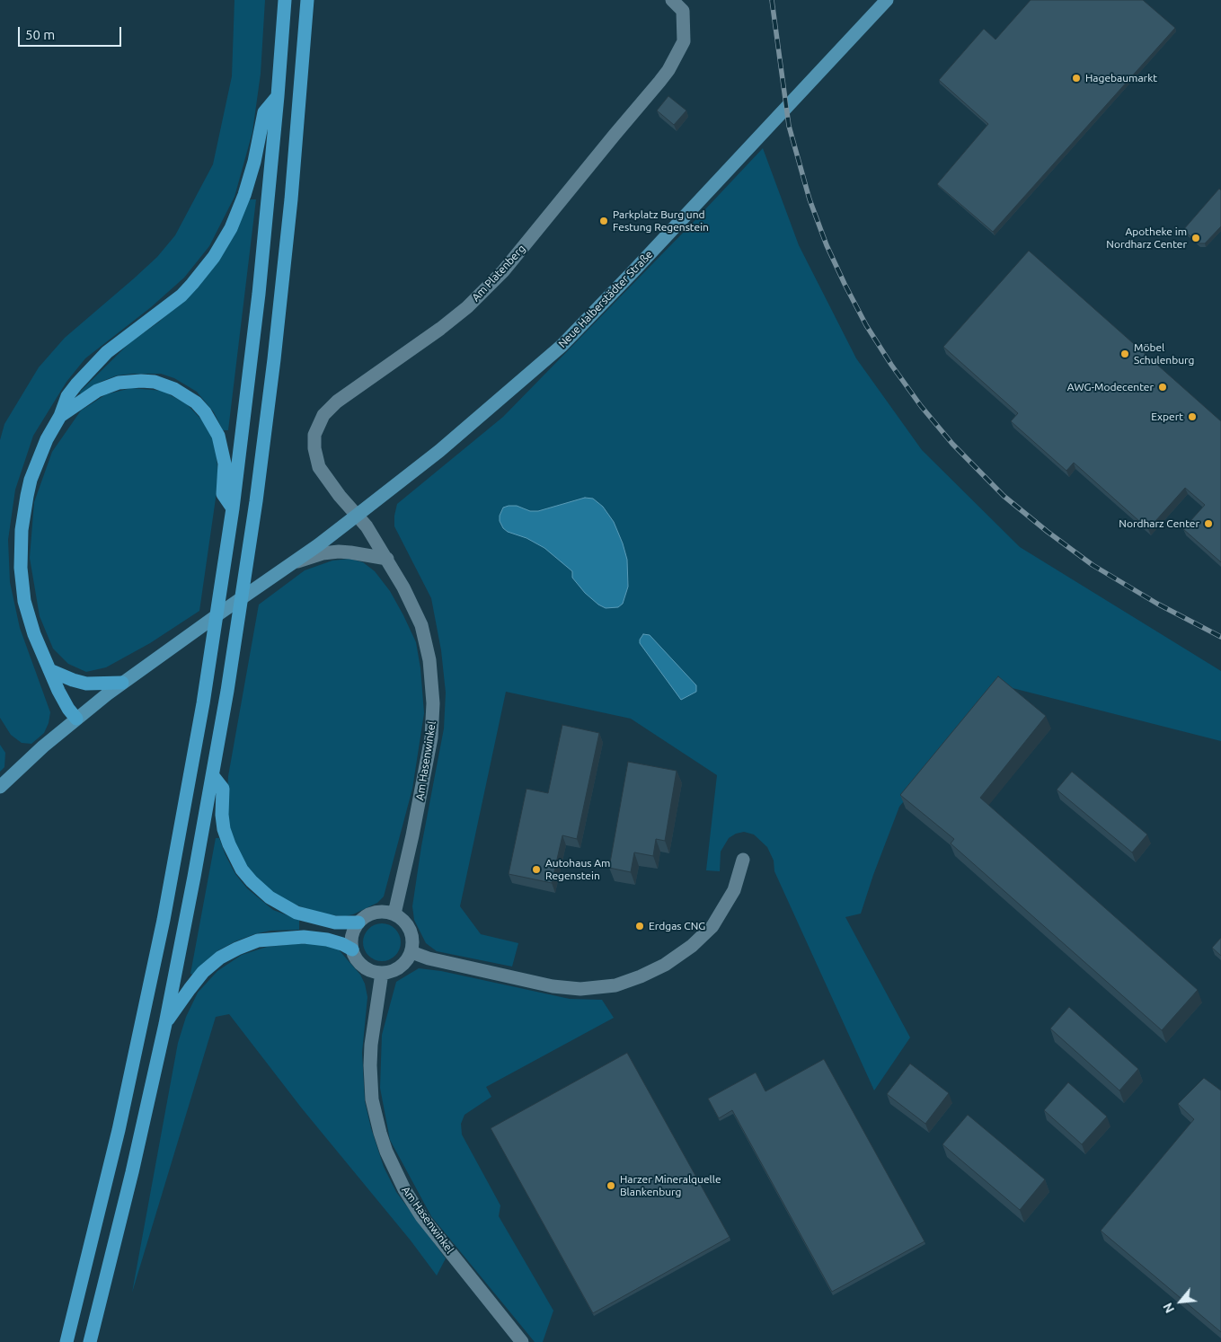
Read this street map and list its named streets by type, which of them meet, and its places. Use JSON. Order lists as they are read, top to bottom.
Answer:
{
  "streets": {
    "main road": ["Neue Halberstädter Straße"],
    "street": ["Am Platenberg", "Am Hasenwinkel"]
  },
  "crossings": [
    ["Am Platenberg", "Neue Halberstädter Straße"],
    ["Am Platenberg", "Am Hasenwinkel"],
    ["Neue Halberstädter Straße", "Am Hasenwinkel"]
  ],
  "places": [
    "Hagebaumarkt",
    "Parkplatz Burg und Festung Regenstein",
    "Apotheke im Nordharz Center",
    "Möbel Schulenburg",
    "AWG-Modecenter",
    "Expert",
    "Nordharz Center",
    "Autohaus Am Regenstein",
    "Erdgas CNG",
    "Harzer Mineralquelle Blankenburg"
  ],
  "scale_bar": "50 m",
  "north": "bottom left"
}
